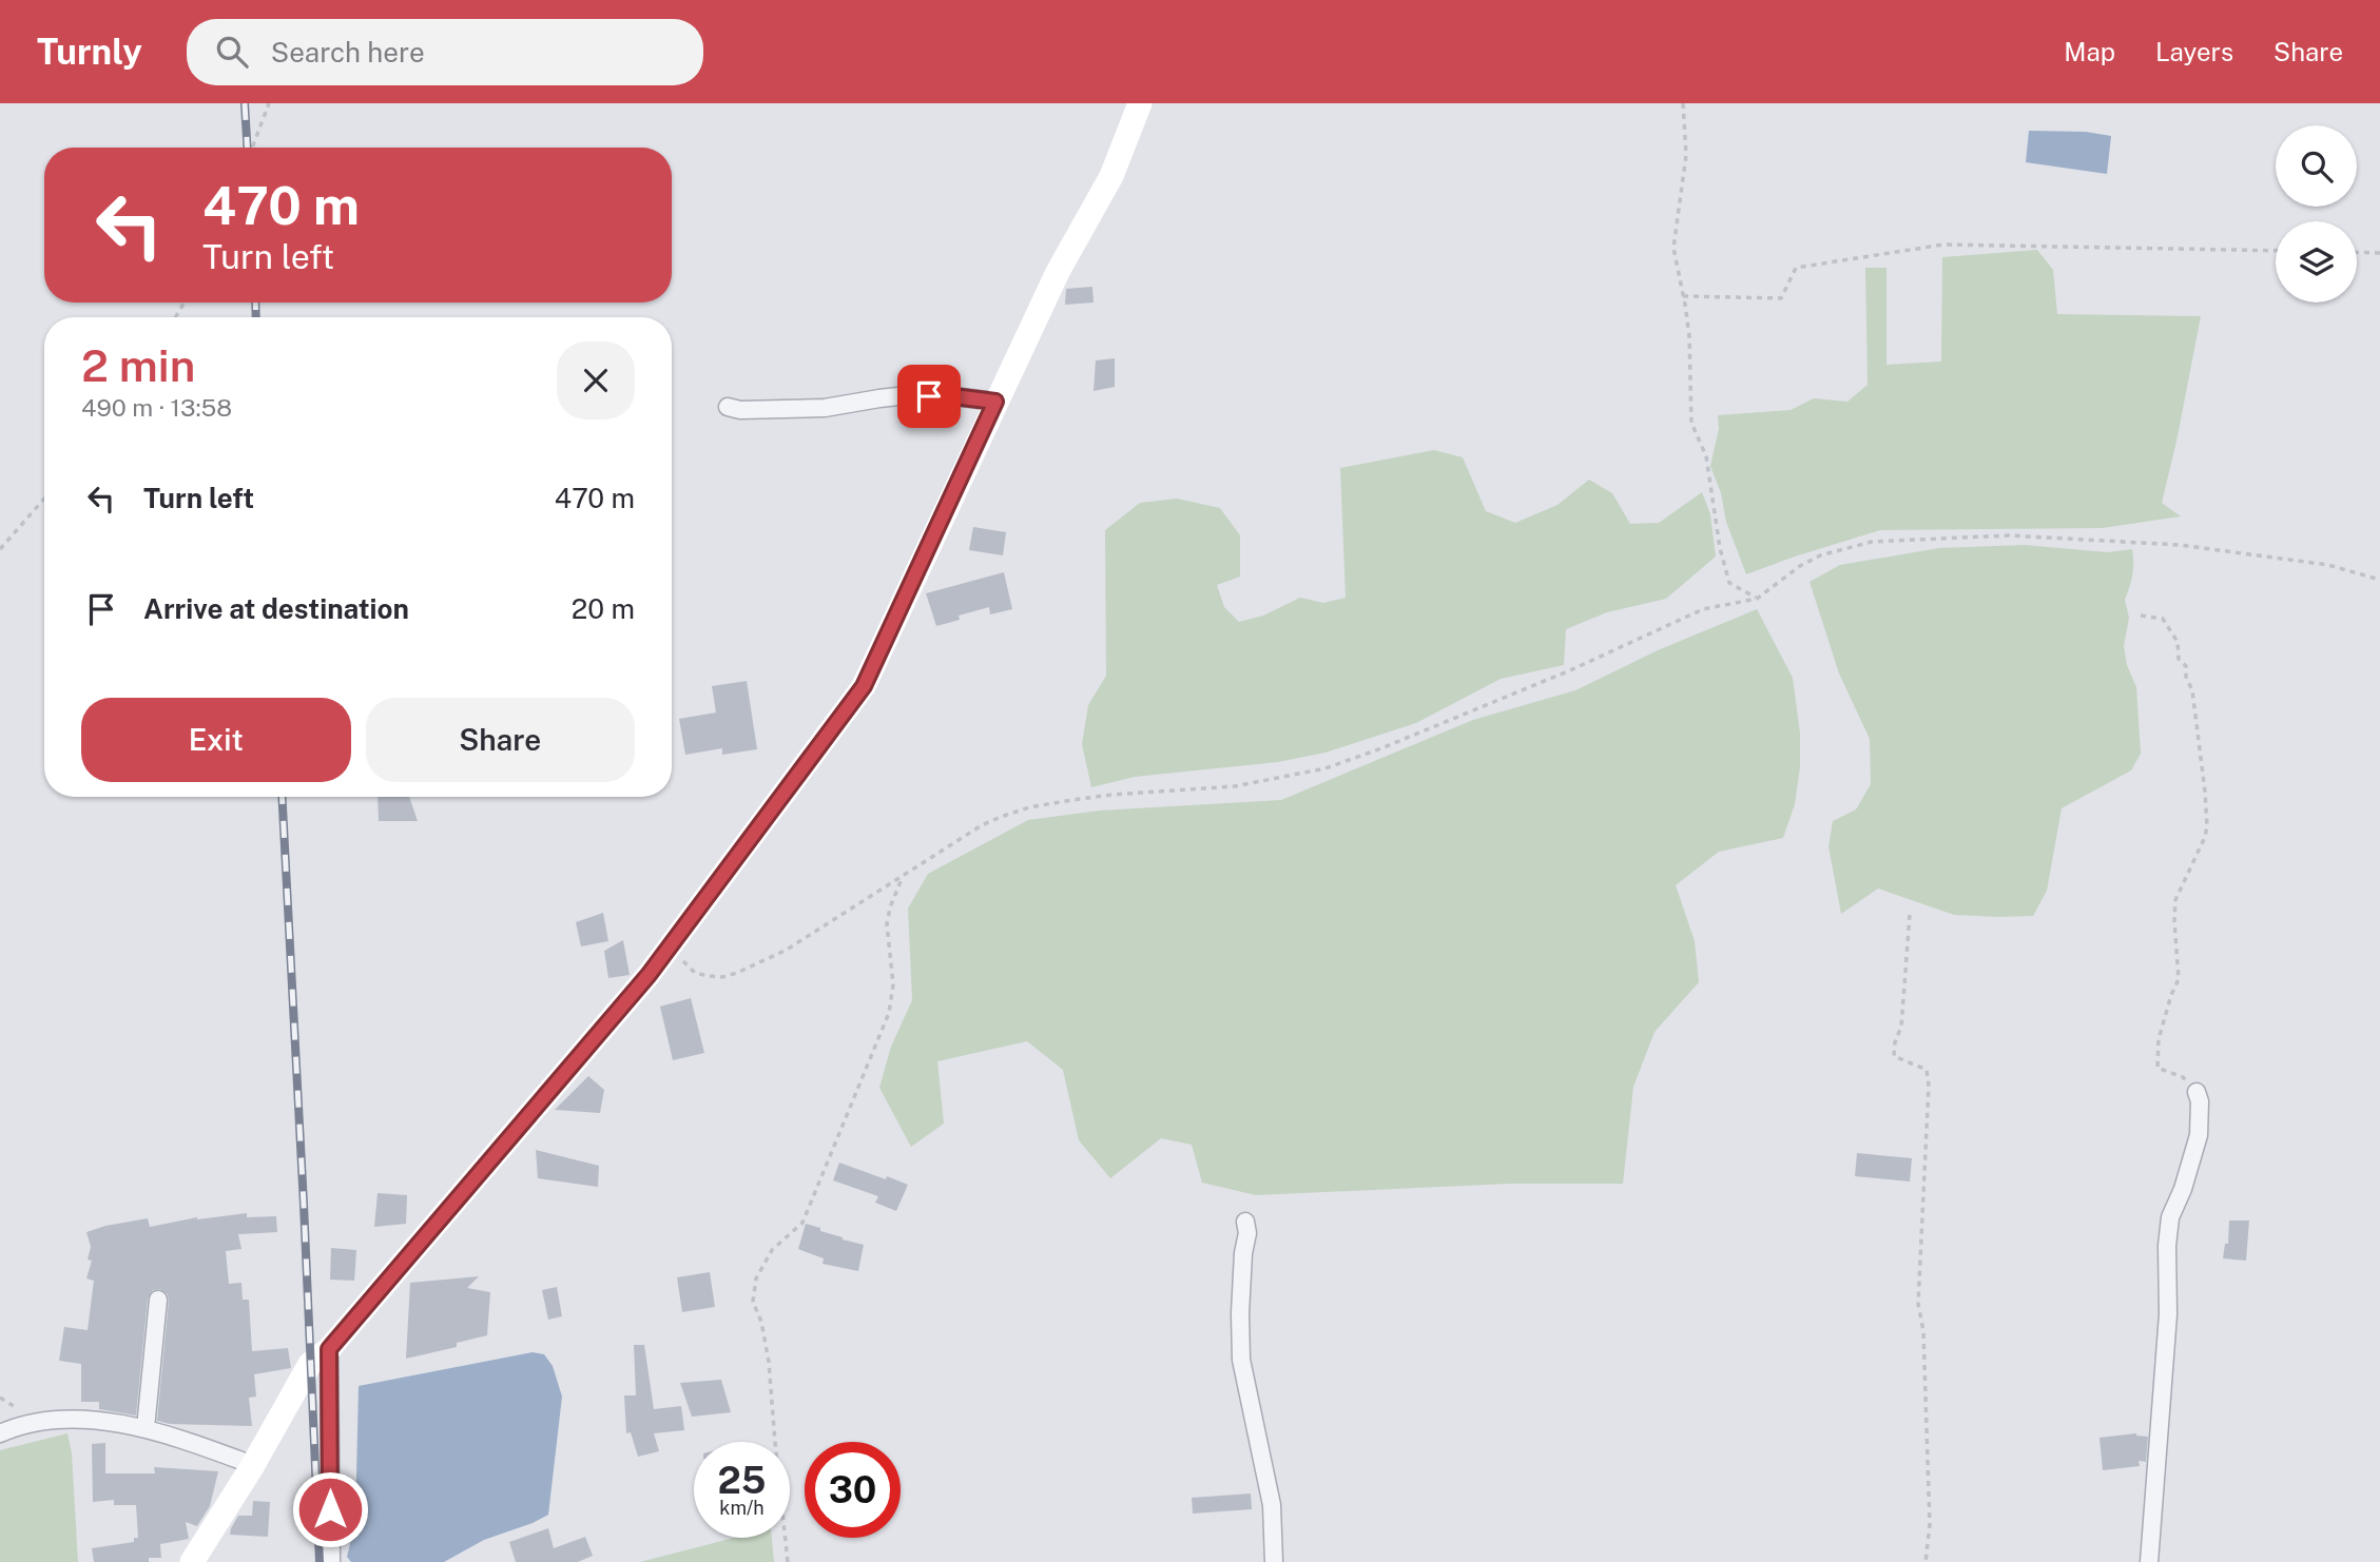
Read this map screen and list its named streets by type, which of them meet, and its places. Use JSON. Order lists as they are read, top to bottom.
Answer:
{
  "page": {
    "header": "Turnly",
    "search": "Search here",
    "nav": ["Map", "Layers", "Share"],
    "turn": ["470 m", "Turn left"],
    "heading": ["2 min", "490 m · 13:58"],
    "list": [
      {
        "name": "Turn left",
        "value": "470 m"
      },
      {
        "name": "Arrive at destination",
        "value": "20 m"
      }
    ],
    "buttons": ["Exit", "Share"],
    "speed": "25 km/h",
    "limit": "30"
  }
}
